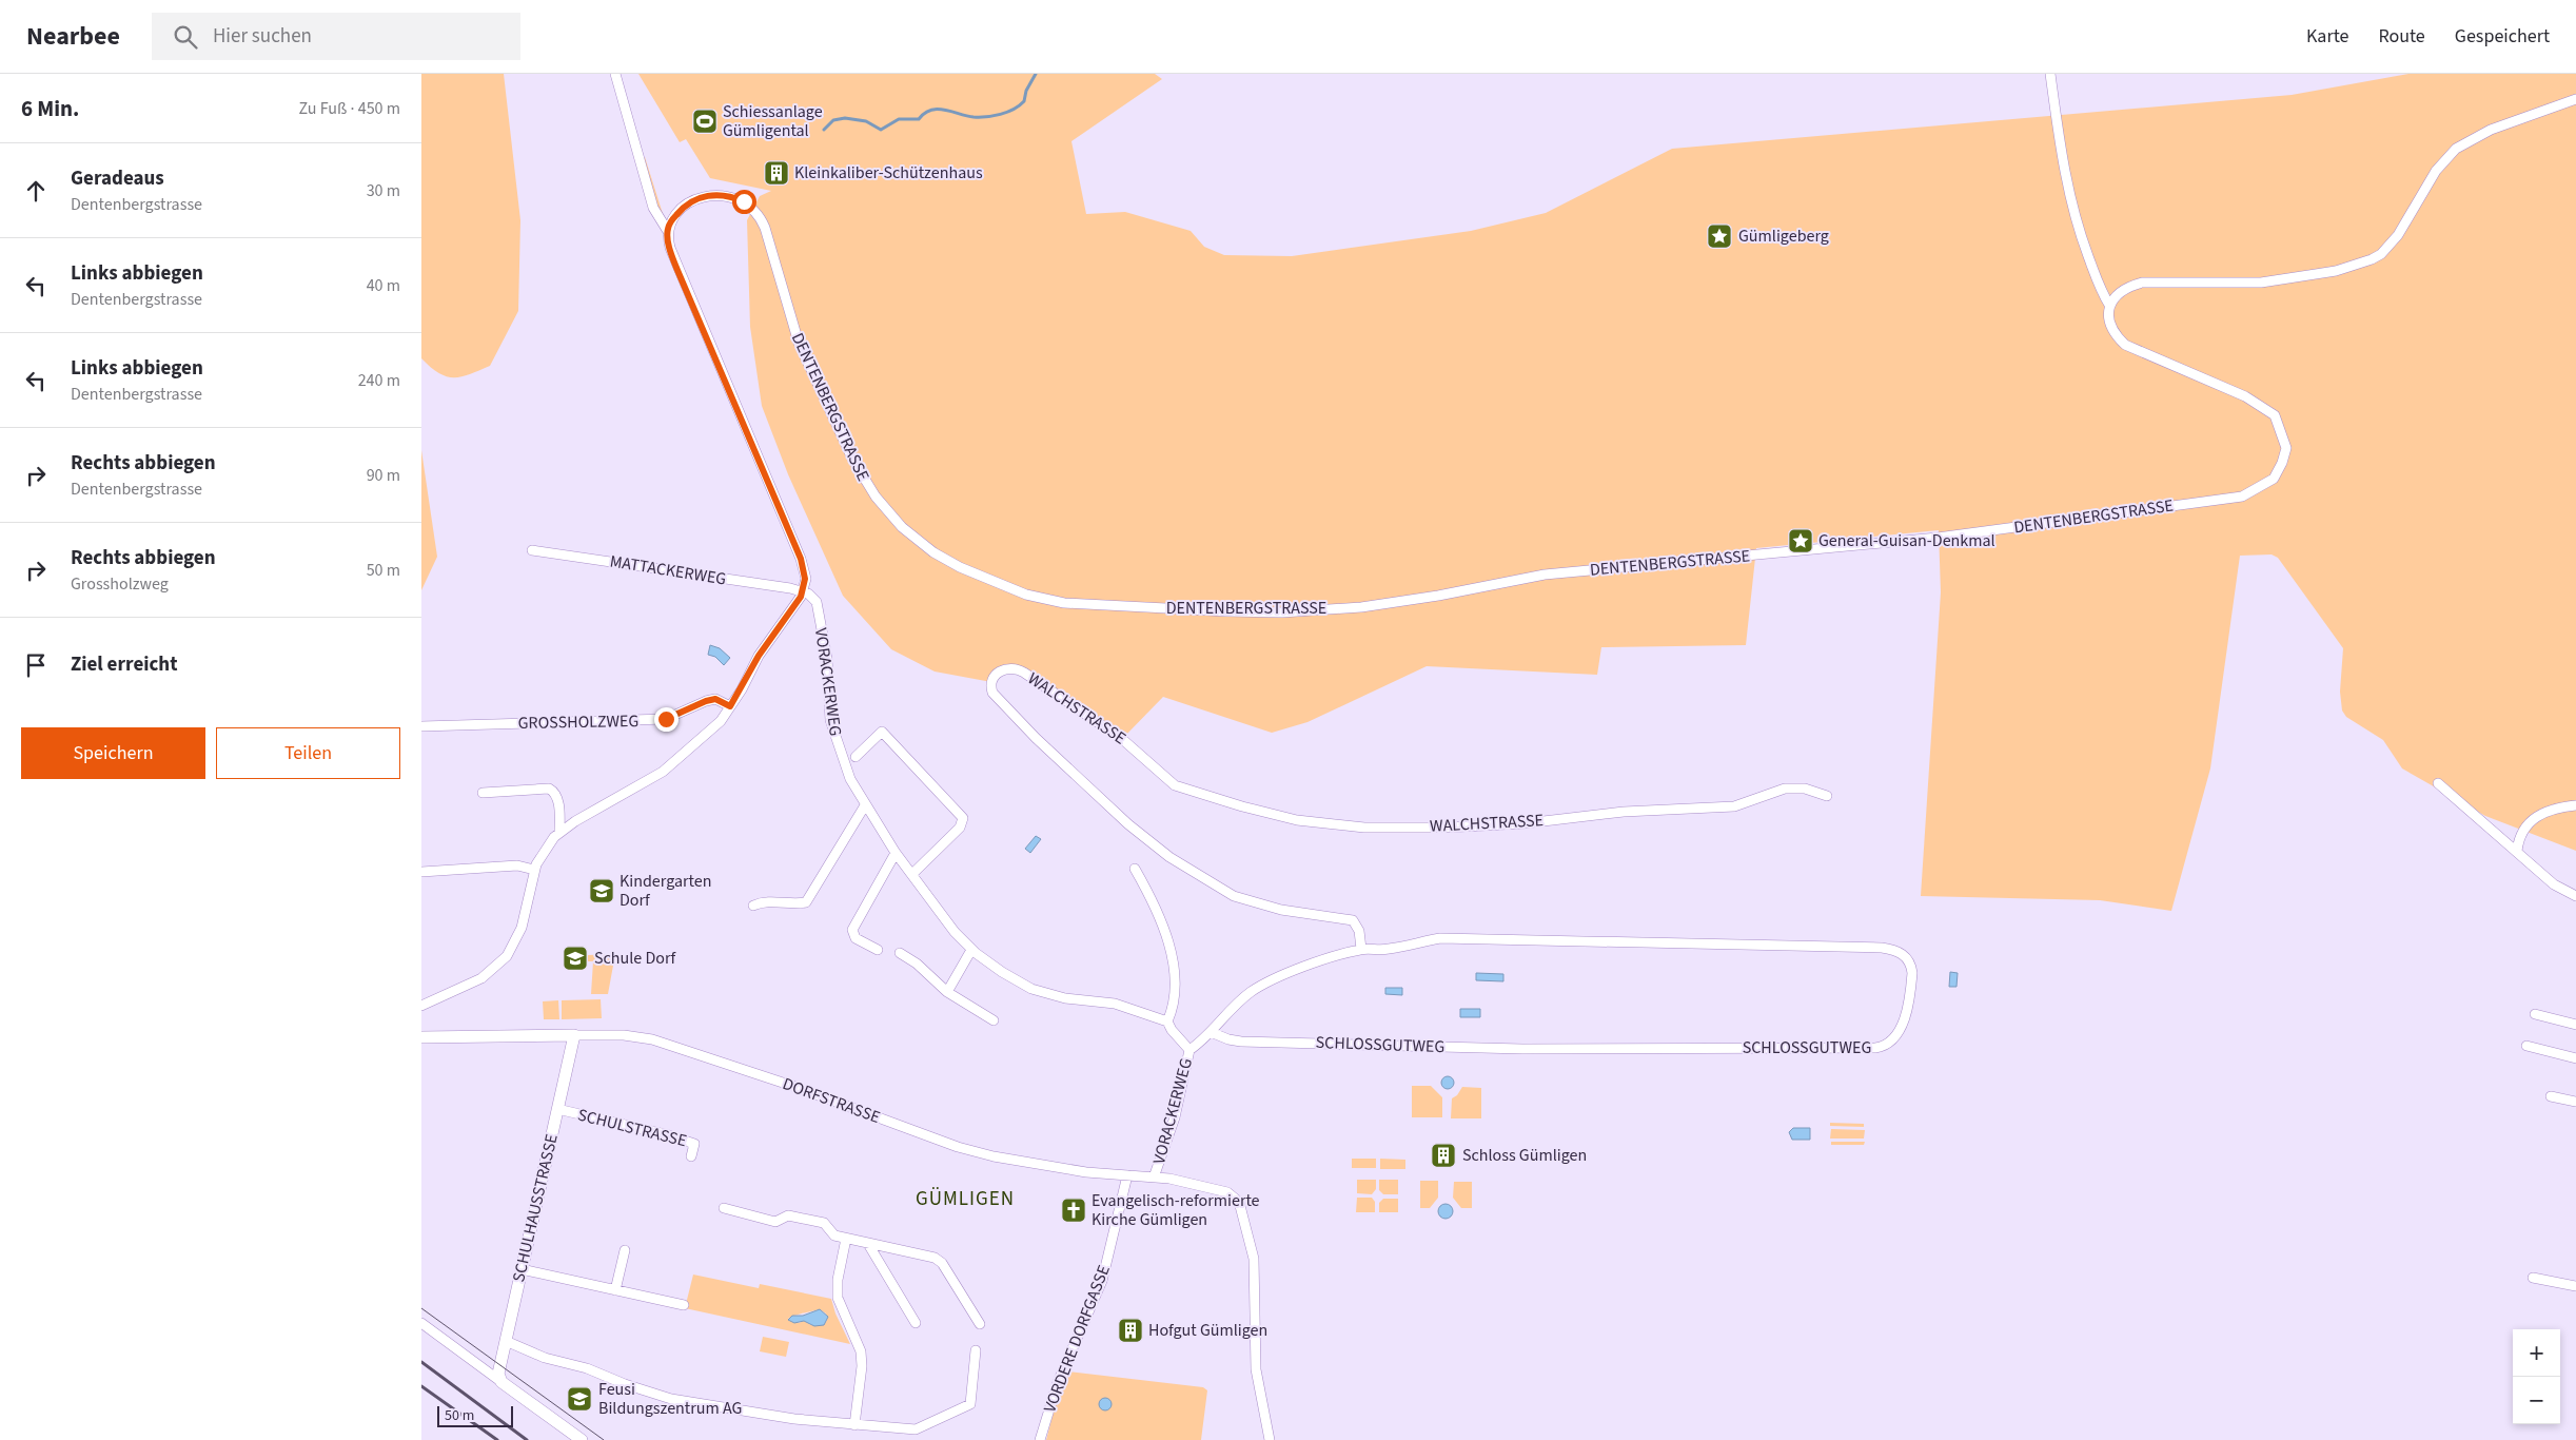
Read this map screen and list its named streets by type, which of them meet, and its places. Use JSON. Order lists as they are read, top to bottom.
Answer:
{
  "streets": {
    "street": [
      "DENTENBERGSTRASSE",
      "MATTACKERWEG",
      "VORACKERWEG",
      "WALCHSTRASSE",
      "GROSSHOLZWEG",
      "SCHLOSSGUTWEG",
      "DORFSTRASSE",
      "SCHULSTRASSE",
      "SCHULHAUSSTRASSE",
      "VORDERE DORFGASSE"
    ]
  },
  "crossings": [
    ["MATTACKERWEG", "VORACKERWEG"],
    ["VORACKERWEG", "DORFSTRASSE"],
    ["WALCHSTRASSE", "SCHLOSSGUTWEG"],
    ["DORFSTRASSE", "SCHULHAUSSTRASSE"],
    ["DORFSTRASSE", "VORDERE DORFGASSE"],
    ["SCHULSTRASSE", "SCHULHAUSSTRASSE"]
  ],
  "districts": ["GÜMLIGEN"],
  "places": {
    "sports": ["Schiessanlage Gümligental"],
    "building": ["Kleinkaliber-Schützenhaus", "Schloss Gümligen", "Hofgut Gümligen"],
    "place": ["Gümligeberg", "General-Guisan-Denkmal"],
    "school or university": ["Kindergarten Dorf", "Schule Dorf", "Feusi Bildungszentrum AG"],
    "church": ["Evangelisch-reformierte Kirche Gümligen"]
  },
  "scale_bar": "50 m",
  "page": {
    "header": "Nearbee",
    "search": "Hier suchen",
    "nav": ["Karte", "Route", "Gespeichert"],
    "heading": ["6 Min.", "Zu Fuß · 450 m"],
    "list": [
      ["Geradeaus", "Dentenbergstrasse", "30 m"],
      ["Links abbiegen", "Dentenbergstrasse", "40 m"],
      ["Links abbiegen", "Dentenbergstrasse", "240 m"],
      ["Rechts abbiegen", "Dentenbergstrasse", "90 m"],
      ["Rechts abbiegen", "Grossholzweg", "50 m"],
      "Ziel erreicht"
    ],
    "buttons": ["Speichern", "Teilen"],
    "map_buttons": ["+", "−"],
    "scale": "50 m"
  }
}
